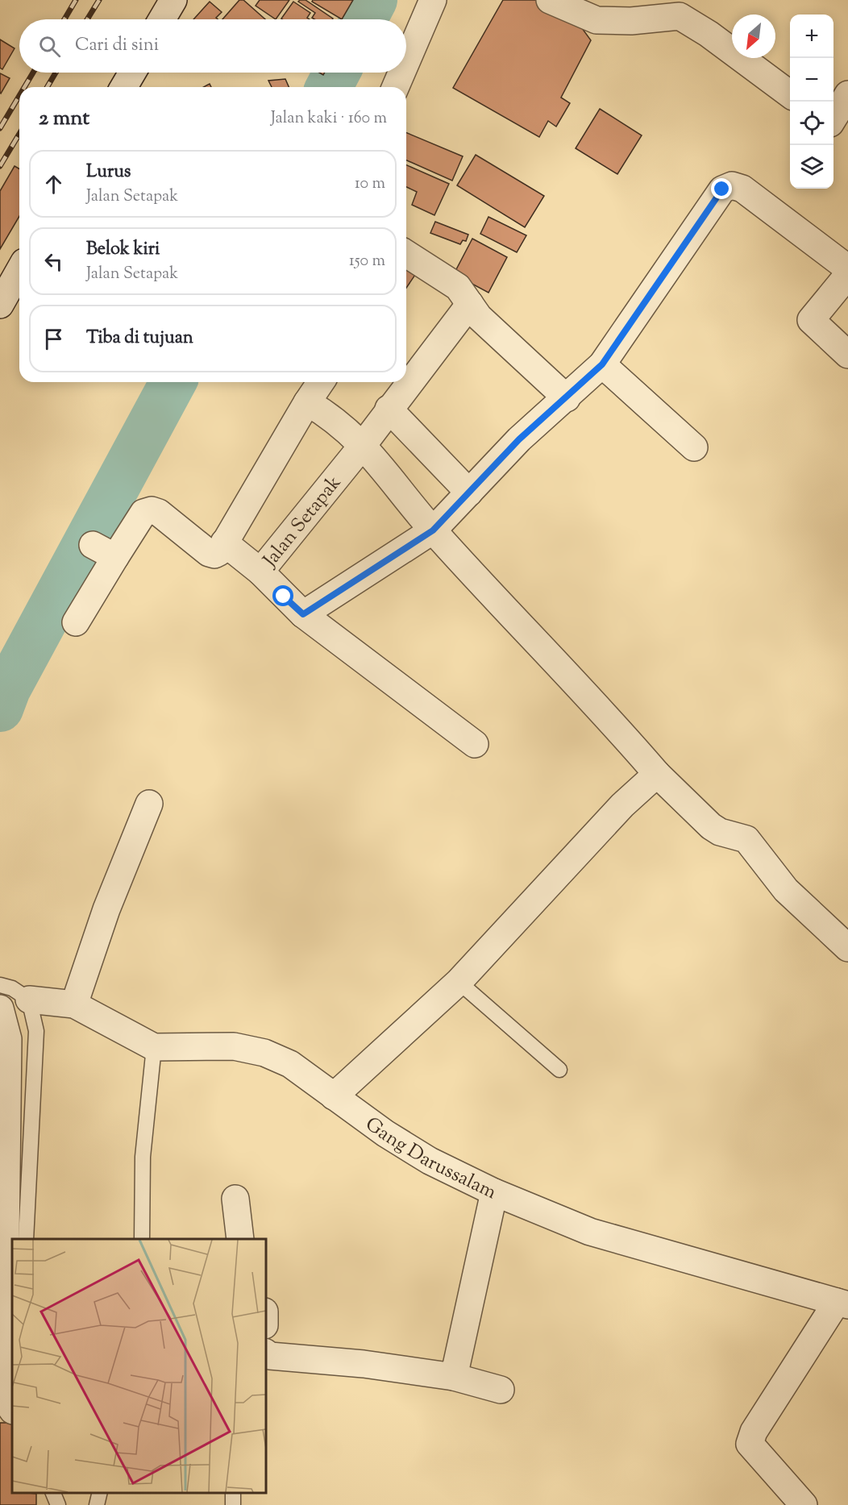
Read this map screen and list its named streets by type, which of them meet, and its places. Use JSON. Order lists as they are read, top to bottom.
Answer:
{
  "streets": {
    "street": ["Jalan Setapak", "Gang Darussalam"]
  },
  "north": "bottom left",
  "page": {
    "map_buttons": ["+", "−"],
    "search": "Cari di sini",
    "heading": ["2 mnt", "Jalan kaki · 160 m"],
    "list": [
      ["Lurus", "Jalan Setapak", "10 m"],
      ["Belok kiri", "Jalan Setapak", "150 m"],
      "Tiba di tujuan"
    ]
  }
}
